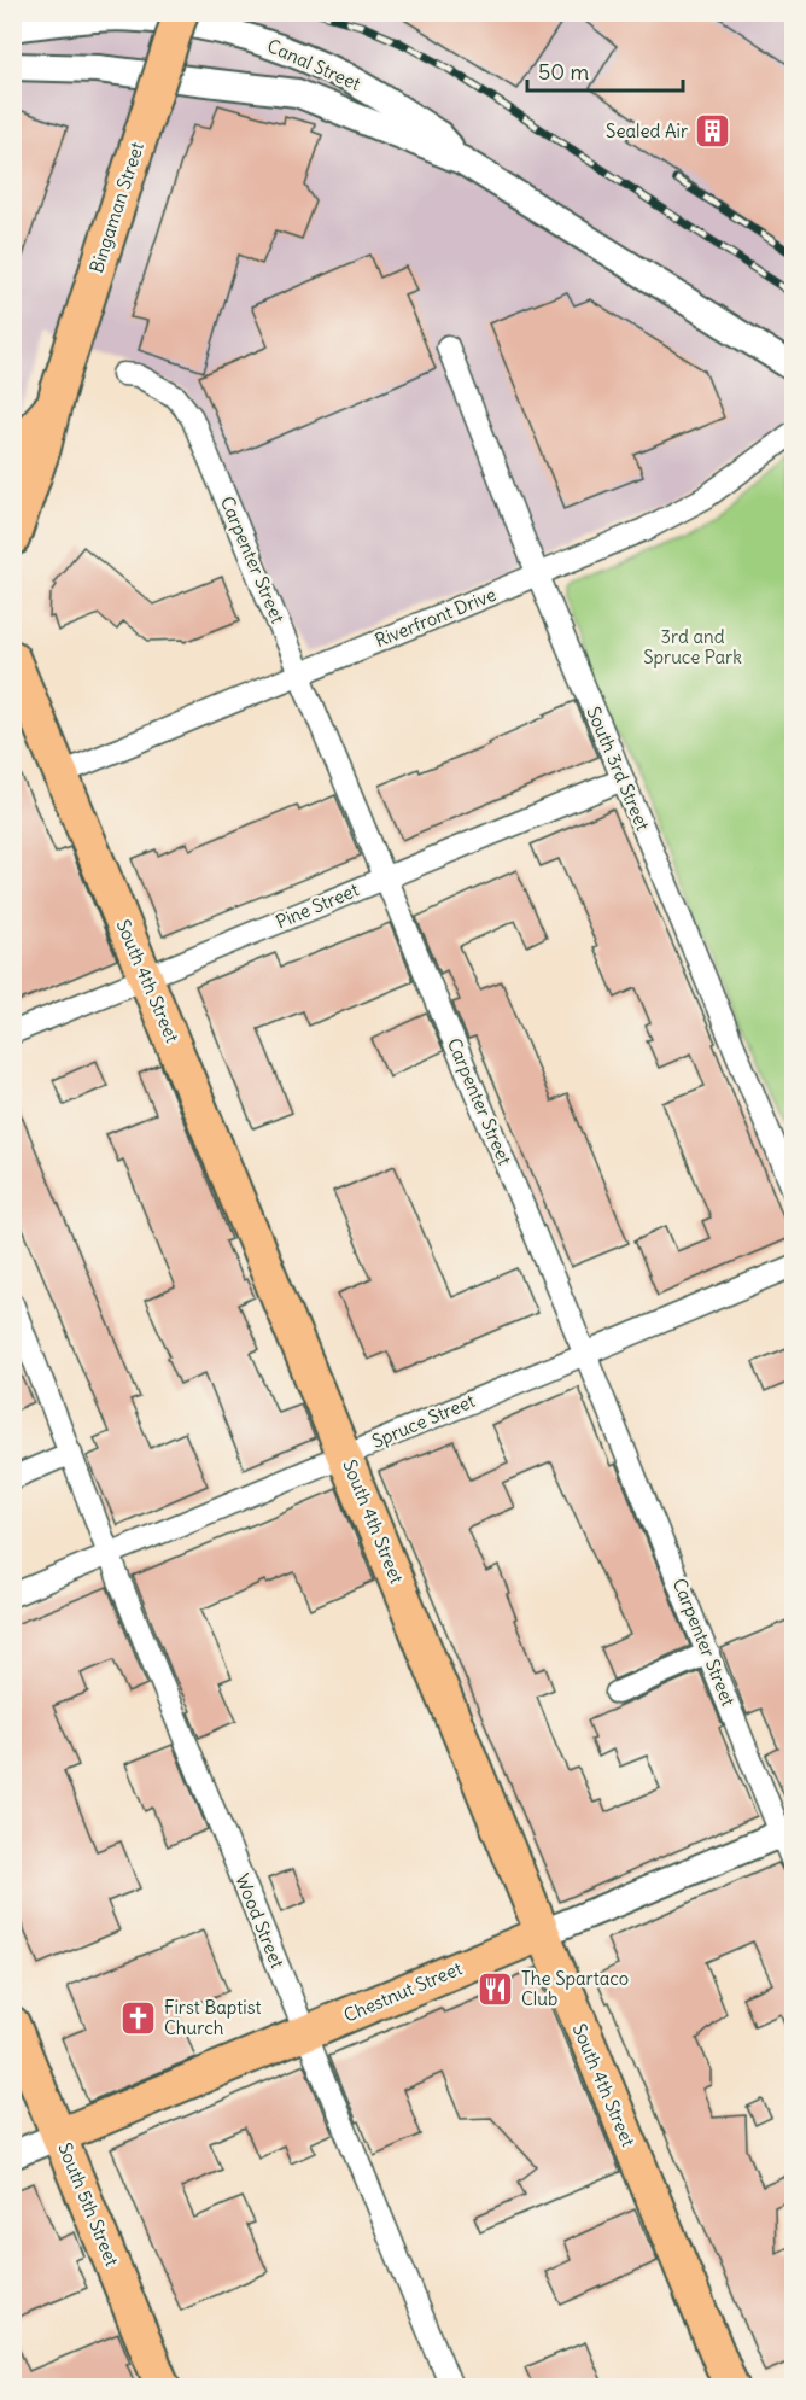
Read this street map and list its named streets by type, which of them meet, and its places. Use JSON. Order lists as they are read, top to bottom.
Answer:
{
  "streets": {
    "main road": [
      "Bingaman Street",
      "South 4th Street",
      "Chestnut Street",
      "South 5th Street"
    ],
    "street": [
      "Canal Street",
      "Carpenter Street",
      "Riverfront Drive",
      "South 3rd Street",
      "Pine Street",
      "Spruce Street",
      "Wood Street"
    ]
  },
  "crossings": [
    ["Carpenter Street", "Riverfront Drive"],
    ["Carpenter Street", "Pine Street"],
    ["Carpenter Street", "Spruce Street"],
    ["Carpenter Street", "Chestnut Street"],
    ["Riverfront Drive", "South 3rd Street"],
    ["Riverfront Drive", "South 4th Street"],
    ["South 3rd Street", "Pine Street"],
    ["Pine Street", "South 4th Street"],
    ["South 4th Street", "Spruce Street"],
    ["South 4th Street", "Chestnut Street"],
    ["Spruce Street", "Wood Street"],
    ["Wood Street", "Chestnut Street"],
    ["Chestnut Street", "South 5th Street"]
  ],
  "parks": ["3rd and Spruce Park"],
  "places": {
    "building": ["Sealed Air"],
    "restaurant": ["The Spartaco Club"],
    "church": ["First Baptist Church"]
  },
  "scale_bar": "50 m"
}
